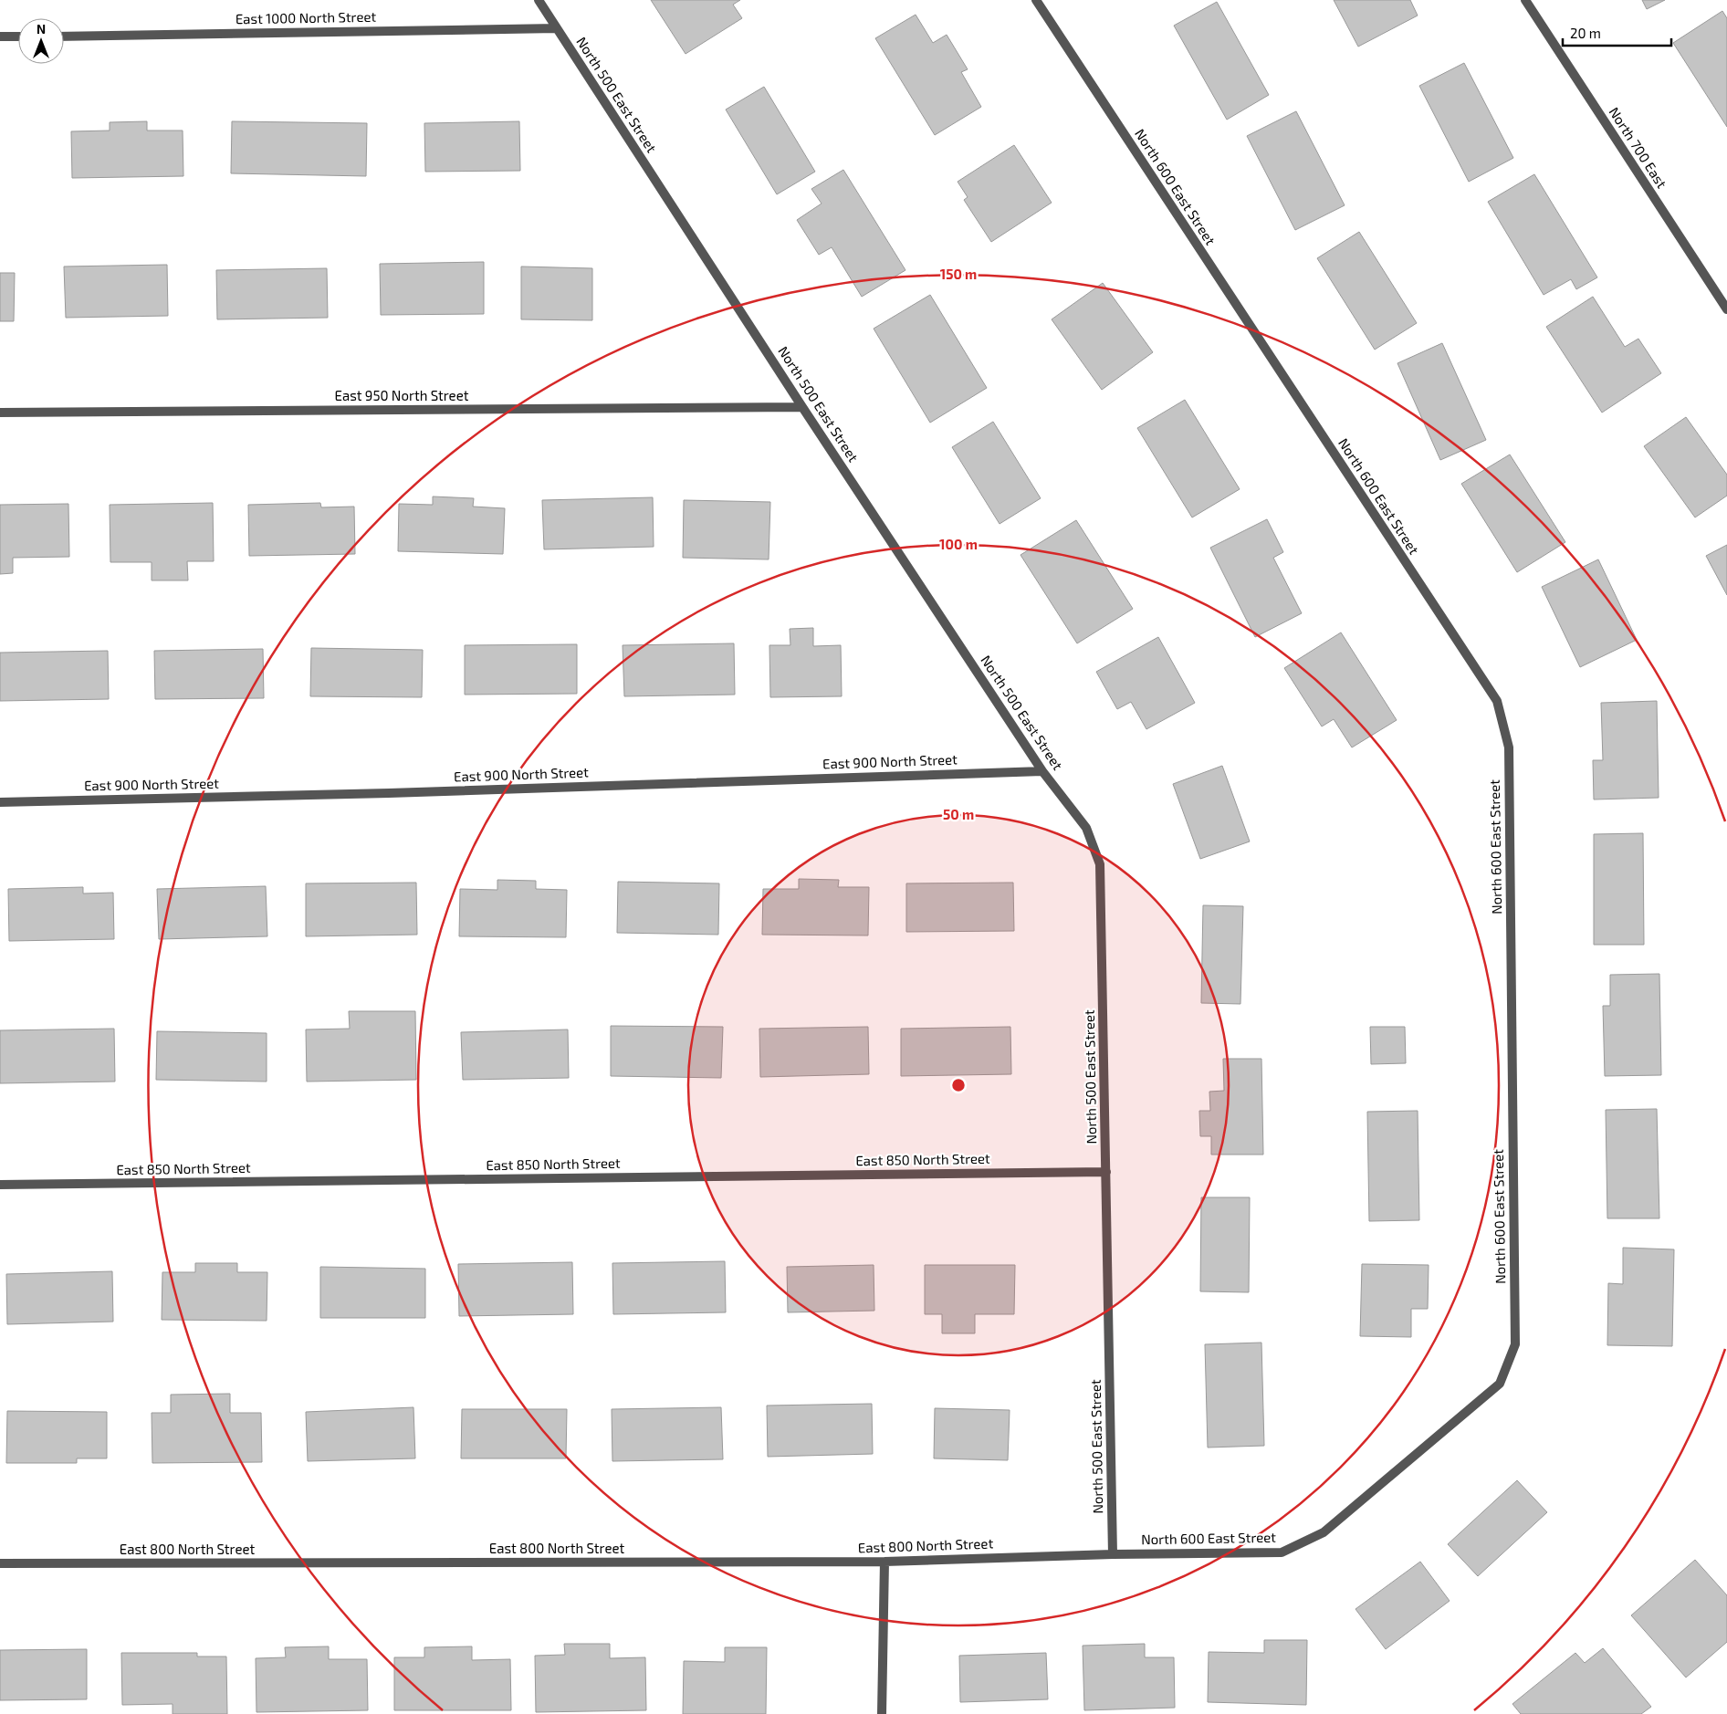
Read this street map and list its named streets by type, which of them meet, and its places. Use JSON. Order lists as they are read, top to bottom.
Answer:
{
  "streets": {
    "street": [
      "East 1000 North Street",
      "North 500 East Street",
      "North 700 East",
      "North 600 East Street",
      "East 950 North Street",
      "East 900 North Street",
      "East 850 North Street",
      "East 800 North Street"
    ]
  },
  "crossings": [
    ["East 1000 North Street", "North 500 East Street"],
    ["North 500 East Street", "North 600 East Street"],
    ["North 500 East Street", "East 950 North Street"],
    ["North 500 East Street", "East 900 North Street"],
    ["North 500 East Street", "East 850 North Street"],
    ["North 500 East Street", "East 800 North Street"],
    ["North 600 East Street", "East 800 North Street"]
  ],
  "scale_bar": "20 m",
  "north": "top",
  "rings": ["150 m", "100 m", "50 m"]
}
